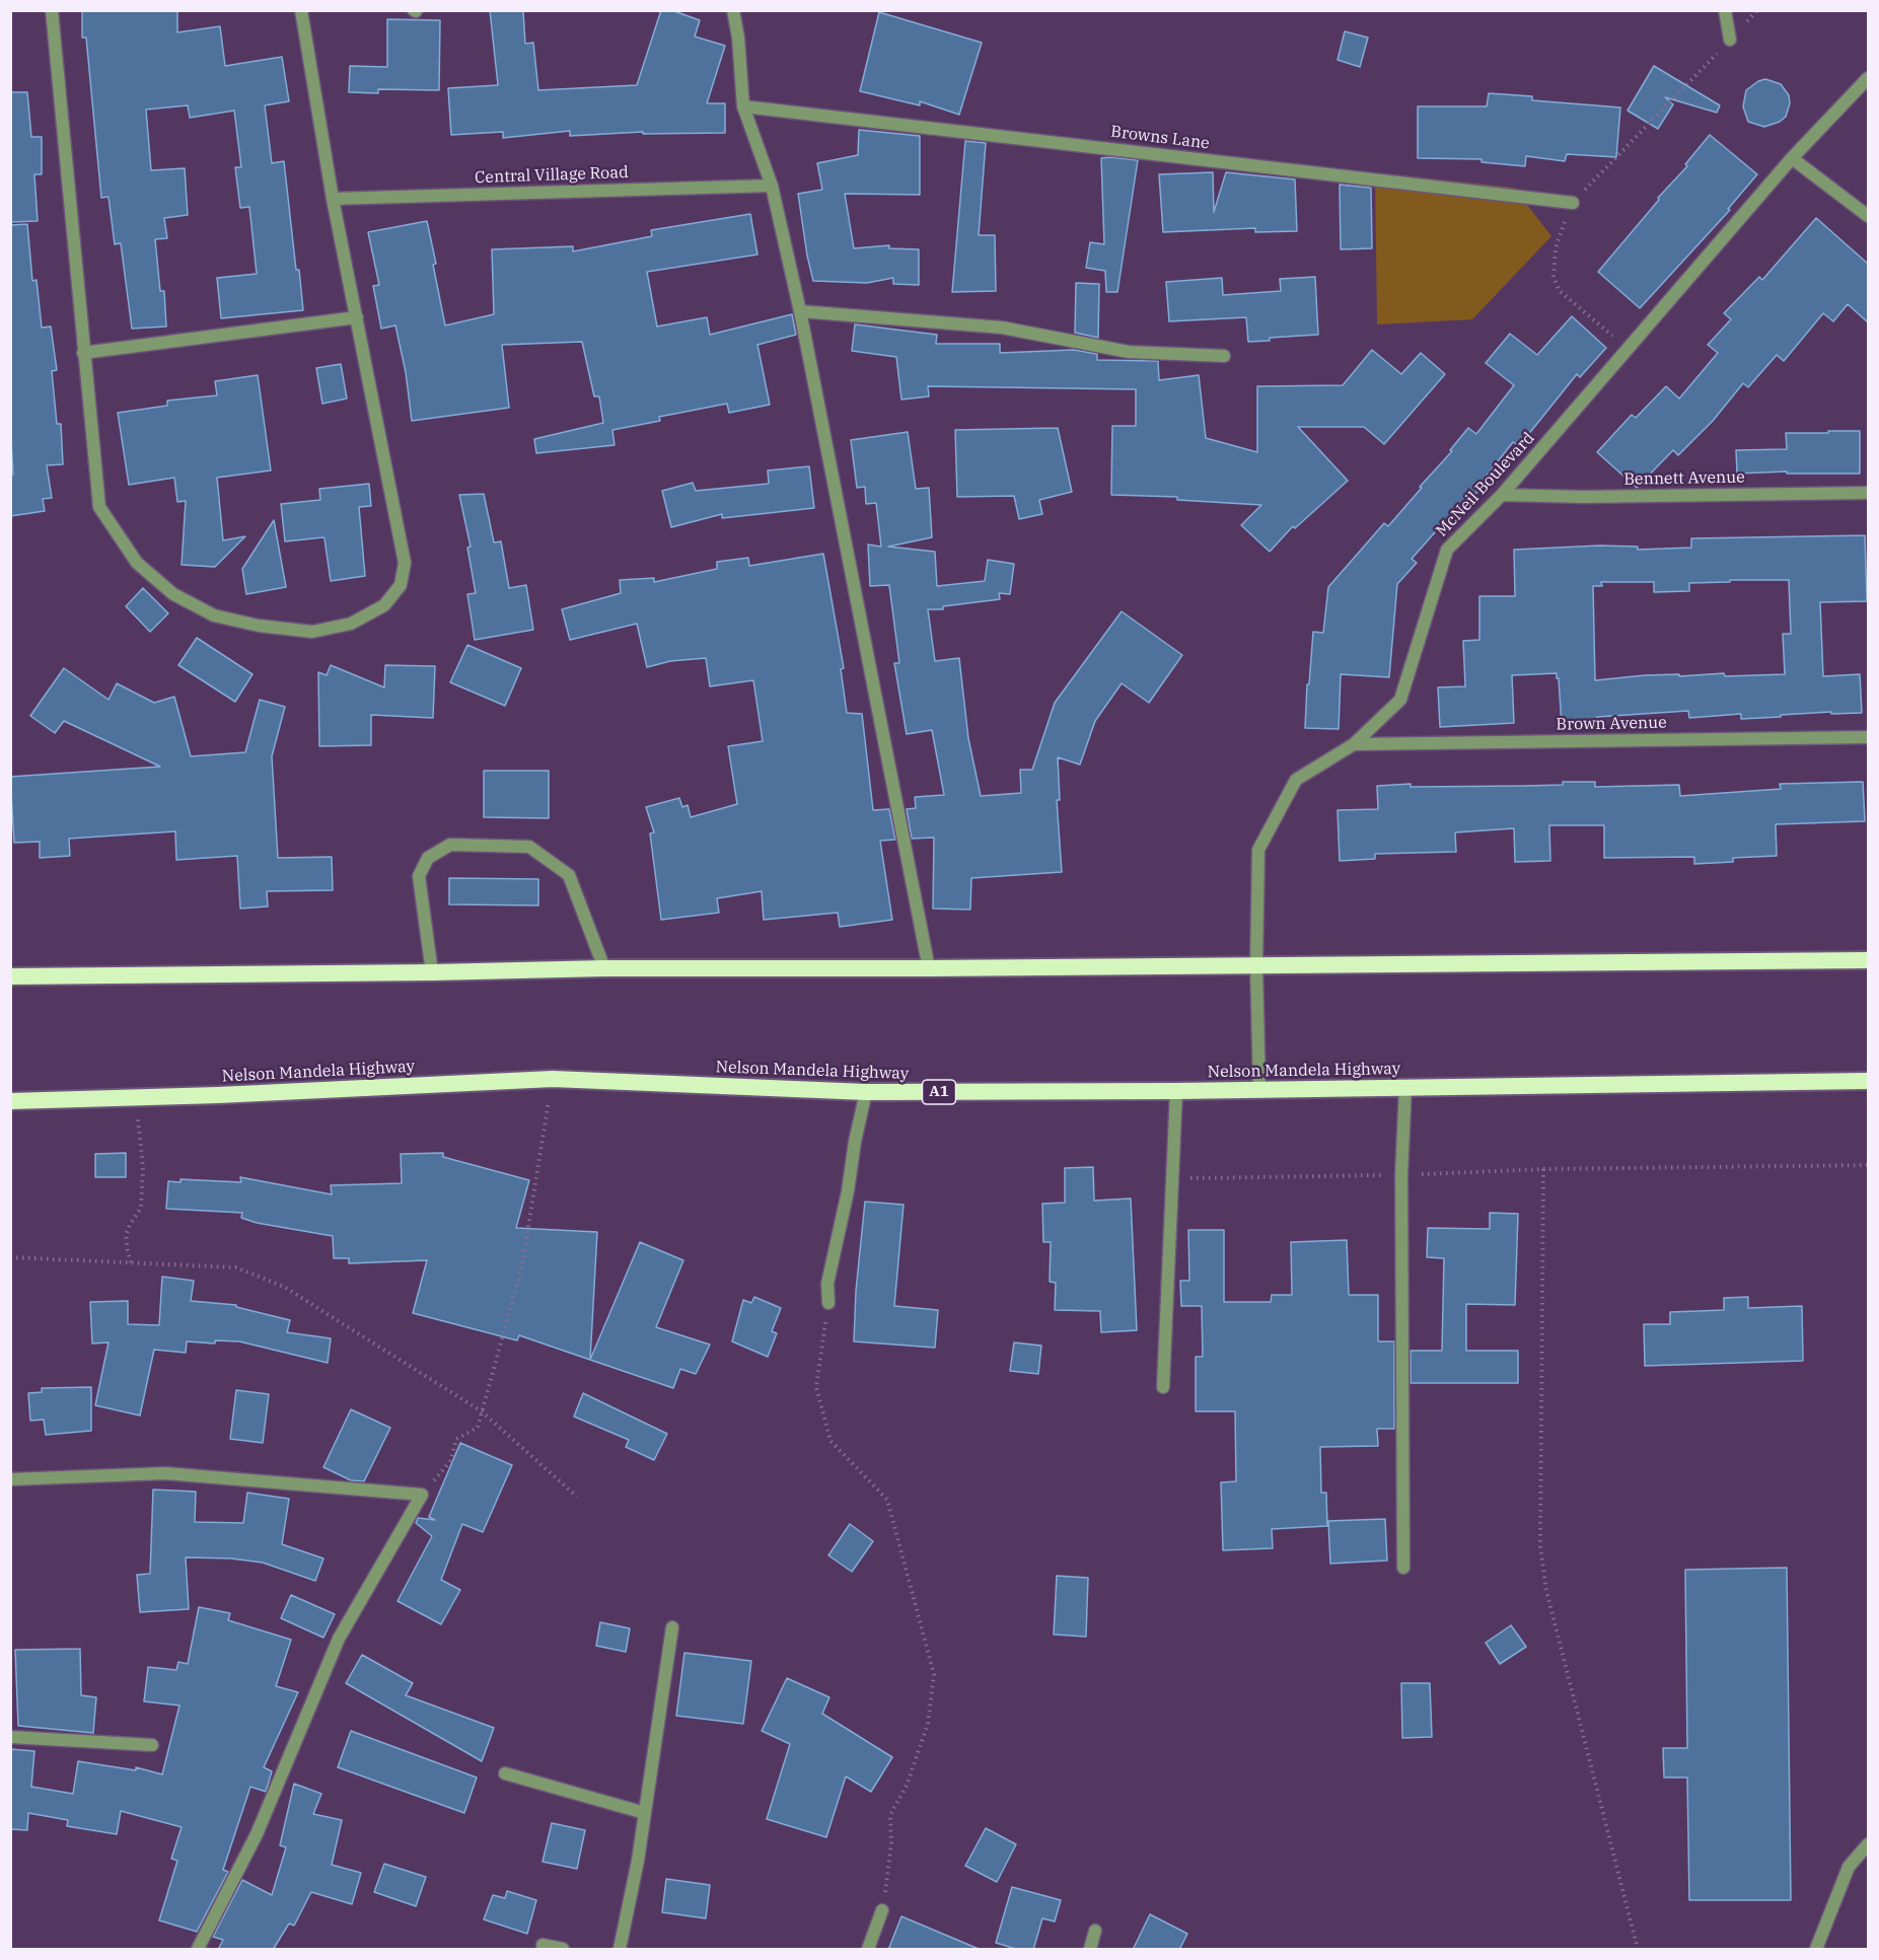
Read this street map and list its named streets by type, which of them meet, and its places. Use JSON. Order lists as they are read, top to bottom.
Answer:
{
  "streets": {
    "highway": ["Nelson Mandela Highway", "A1"],
    "street": [
      "Browns Lane",
      "Central Village Road",
      "Bennett Avenue",
      "McNeil Boulevard",
      "Brown Avenue"
    ]
  },
  "crossings": [
    ["Bennett Avenue", "McNeil Boulevard"],
    ["McNeil Boulevard", "Brown Avenue"],
    ["McNeil Boulevard", "Nelson Mandela Highway"]
  ]
}
